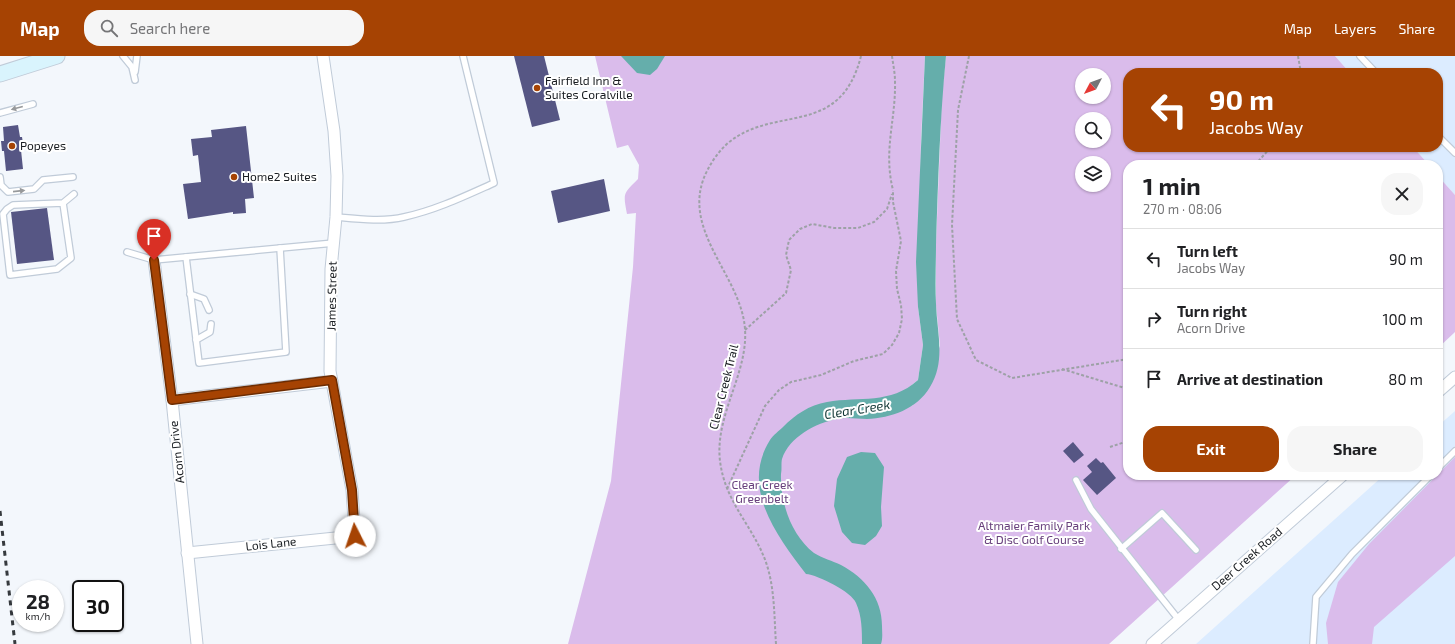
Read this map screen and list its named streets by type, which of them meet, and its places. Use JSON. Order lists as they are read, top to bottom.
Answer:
{
  "streets": {
    "street": [
      "James Street",
      "Acorn Drive",
      "Lois Lane",
      "Deer Creek Road"
    ],
    "path": ["Clear Creek Trail"]
  },
  "crossings": [
    ["James Street", "Lois Lane"],
    ["Acorn Drive", "Lois Lane"]
  ],
  "water": ["Clear Creek"],
  "parks": ["Clear Creek Greenbelt", "Altmaier Family Park & Disc Golf Course"],
  "places": ["Fairfield Inn & Suites Coralville", "Popeyes", "Home2 Suites"],
  "north": "bottom left",
  "page": {
    "header": "Map",
    "search": "Search here",
    "nav": ["Map", "Layers", "Share"],
    "turn": ["90 m", "Jacobs Way"],
    "heading": ["1 min", "270 m · 08:06"],
    "list": [
      {
        "name": "Turn left",
        "note": "Jacobs Way",
        "value": "90 m"
      },
      {
        "name": "Turn right",
        "note": "Acorn Drive",
        "value": "100 m"
      },
      {
        "name": "Arrive at destination",
        "value": "80 m"
      }
    ],
    "buttons": ["Exit", "Share"],
    "speed": "28 km/h",
    "limit": "30"
  }
}
